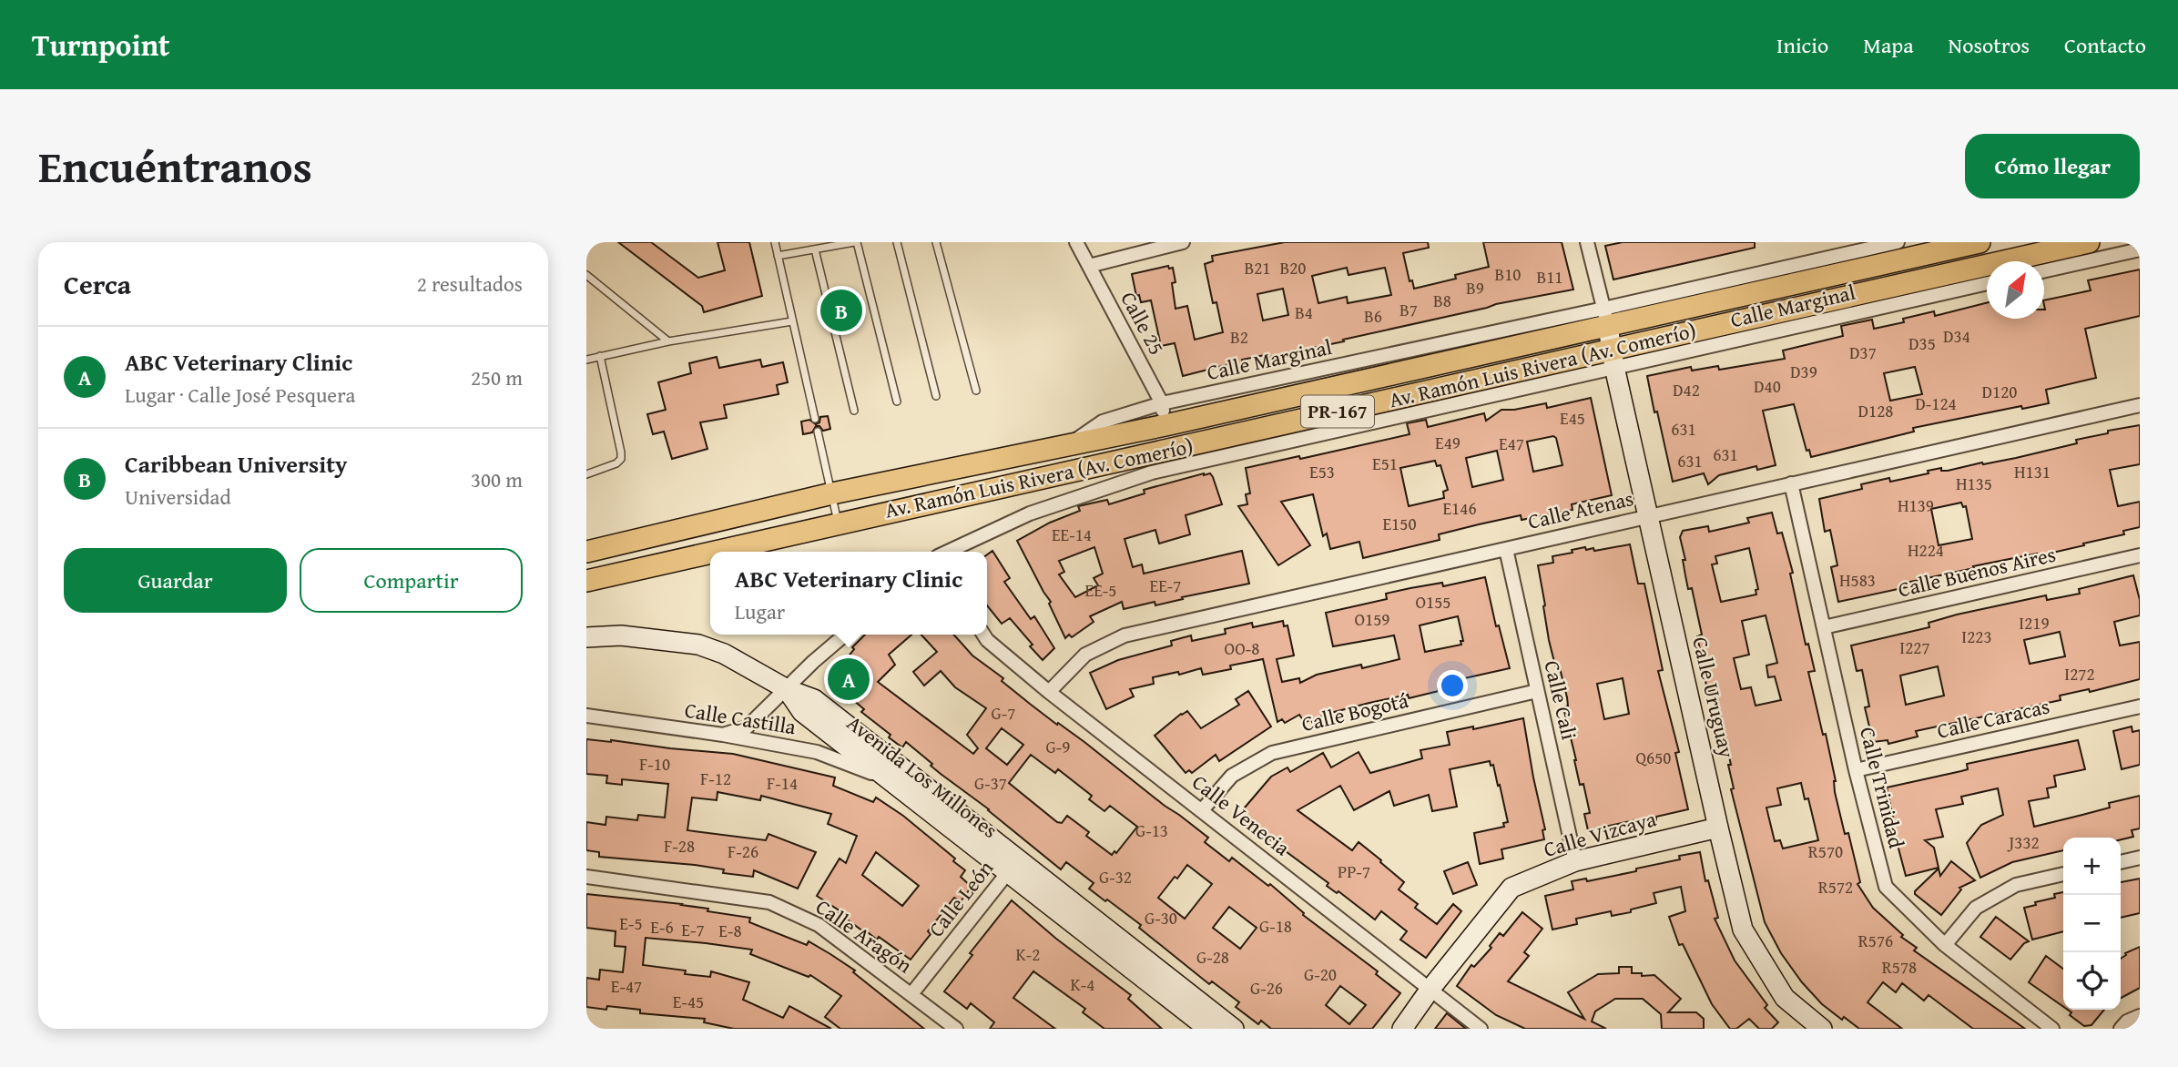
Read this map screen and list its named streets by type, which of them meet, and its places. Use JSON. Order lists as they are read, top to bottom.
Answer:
{
  "streets": {
    "main road": ["Av. Ramón Luis Rivera (Av. Comerío)", "PR-167"],
    "street": [
      "Calle Marginal",
      "Calle 25",
      "Calle Atenas",
      "Calle Buenos Aires",
      "Calle Uruguay",
      "Calle Cali",
      "Calle Bogotá",
      "Calle Castilla",
      "Calle Caracas",
      "Avenida Los Millones",
      "Calle Trinidad",
      "Calle Venecia",
      "Calle Vizcaya",
      "Calle León",
      "Calle Aragón"
    ]
  },
  "crossings": [
    ["Calle Marginal", "Calle 25"],
    ["Calle Marginal", "Av. Ramón Luis Rivera (Av. Comerío)"],
    ["Calle Marginal", "Calle Uruguay"],
    ["Calle 25", "Av. Ramón Luis Rivera (Av. Comerío)"],
    ["Av. Ramón Luis Rivera (Av. Comerío)", "Calle Uruguay"],
    ["Calle Atenas", "Calle Uruguay"],
    ["Calle Atenas", "Calle Cali"],
    ["Calle Atenas", "Calle Trinidad"],
    ["Calle Atenas", "Calle Venecia"],
    ["Calle Buenos Aires", "Calle Trinidad"],
    ["Calle Uruguay", "Calle Vizcaya"],
    ["Calle Cali", "Calle Bogotá"],
    ["Calle Cali", "Calle Vizcaya"],
    ["Calle Bogotá", "Calle Venecia"],
    ["Calle Castilla", "Avenida Los Millones"],
    ["Calle Caracas", "Calle Trinidad"],
    ["Avenida Los Millones", "Calle León"],
    ["Calle Venecia", "Calle Vizcaya"],
    ["Calle León", "Calle Aragón"]
  ],
  "house_numbers": [
    "B21",
    "B20",
    "B10",
    "B11",
    "B9",
    "B8",
    "B7",
    "B4",
    "B6",
    "D34",
    "B2",
    "D35",
    "D37",
    "D39",
    "D40",
    "D42",
    "D120",
    "D-124",
    "D128",
    "E45",
    "631",
    "E49",
    "E47",
    "631",
    "631",
    "E51",
    "E53",
    "H131",
    "H135",
    "H139",
    "E146",
    "E150",
    "EE-14",
    "H224",
    "H583",
    "EE-7",
    "EE-5",
    "O155",
    "O159",
    "I219",
    "I223",
    "I227",
    "OO-8",
    "I272",
    "G-7",
    "G-9",
    "Q650",
    "F-10",
    "F-12",
    "F-14",
    "G-37",
    "G-13",
    "J332",
    "F-28",
    "F-26",
    "R570",
    "PP-7",
    "G-32",
    "R572",
    "G-30",
    "E-5",
    "G-18",
    "E-6",
    "E-7",
    "E-8",
    "R576",
    "K-2",
    "G-28",
    "R578",
    "G-20",
    "K-4",
    "E-47",
    "G-26",
    "E-45"
  ],
  "north": "top right",
  "page": {
    "header": "Turnpoint",
    "nav": [
      "Inicio",
      "Mapa",
      "Nosotros",
      "Contacto"
    ],
    "title": "Encuéntranos",
    "buttons": [
      "Cómo llegar",
      ["Guardar", "Compartir"]
    ],
    "heading": ["Cerca", "2 resultados"],
    "pins": ["B", "A"],
    "list": [
      {
        "mark": "A",
        "name": "ABC Veterinary Clinic",
        "note": "Lugar · Calle José Pesquera",
        "value": "250 m"
      },
      {
        "mark": "B",
        "name": "Caribbean University",
        "note": "Universidad",
        "value": "300 m"
      }
    ],
    "popup": ["ABC Veterinary Clinic", "Lugar"],
    "map_buttons": ["+", "−"]
  }
}
